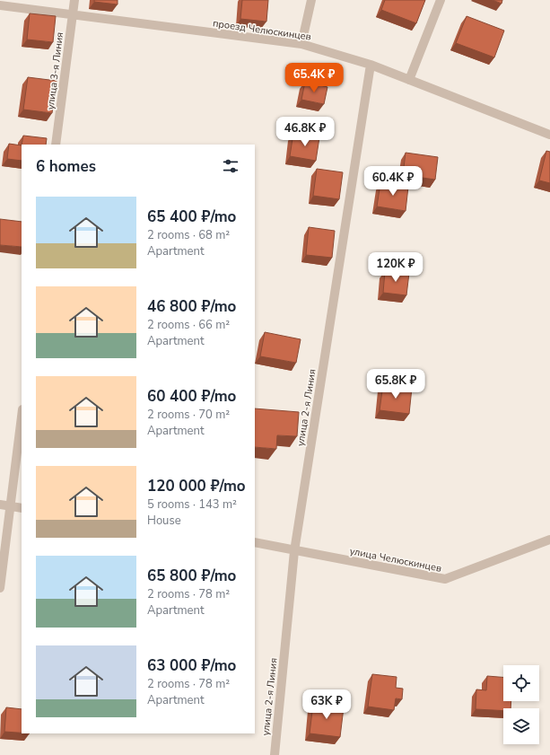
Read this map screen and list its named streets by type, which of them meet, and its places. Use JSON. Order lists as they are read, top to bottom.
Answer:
{
  "streets": {
    "street": [
      "проезд Челюскинцев",
      "улица 3-я Линия",
      "улица 2-я Линия",
      "улица Челюскинцев"
    ]
  },
  "crossings": [
    ["проезд Челюскинцев", "улица 3-я Линия"],
    ["проезд Челюскинцев", "улица 2-я Линия"],
    ["улица 2-я Линия", "улица Челюскинцев"]
  ],
  "page": {
    "price": [
      "65.4K ₽",
      "46.8K ₽",
      "60.4K ₽",
      "120K ₽",
      "65.8K ₽",
      "63K ₽"
    ],
    "heading": "6 homes",
    "list": [
      {
        "name": "65 400 ₽/mo",
        "note": "2 rooms · 68 m² · Apartment"
      },
      {
        "name": "46 800 ₽/mo",
        "note": "2 rooms · 66 m² · Apartment"
      },
      {
        "name": "60 400 ₽/mo",
        "note": "2 rooms · 70 m² · Apartment"
      },
      {
        "name": "120 000 ₽/mo",
        "note": "5 rooms · 143 m² · House"
      },
      {
        "name": "65 800 ₽/mo",
        "note": "2 rooms · 78 m² · Apartment"
      },
      {
        "name": "63 000 ₽/mo",
        "note": "2 rooms · 78 m² · Apartment"
      }
    ]
  }
}
